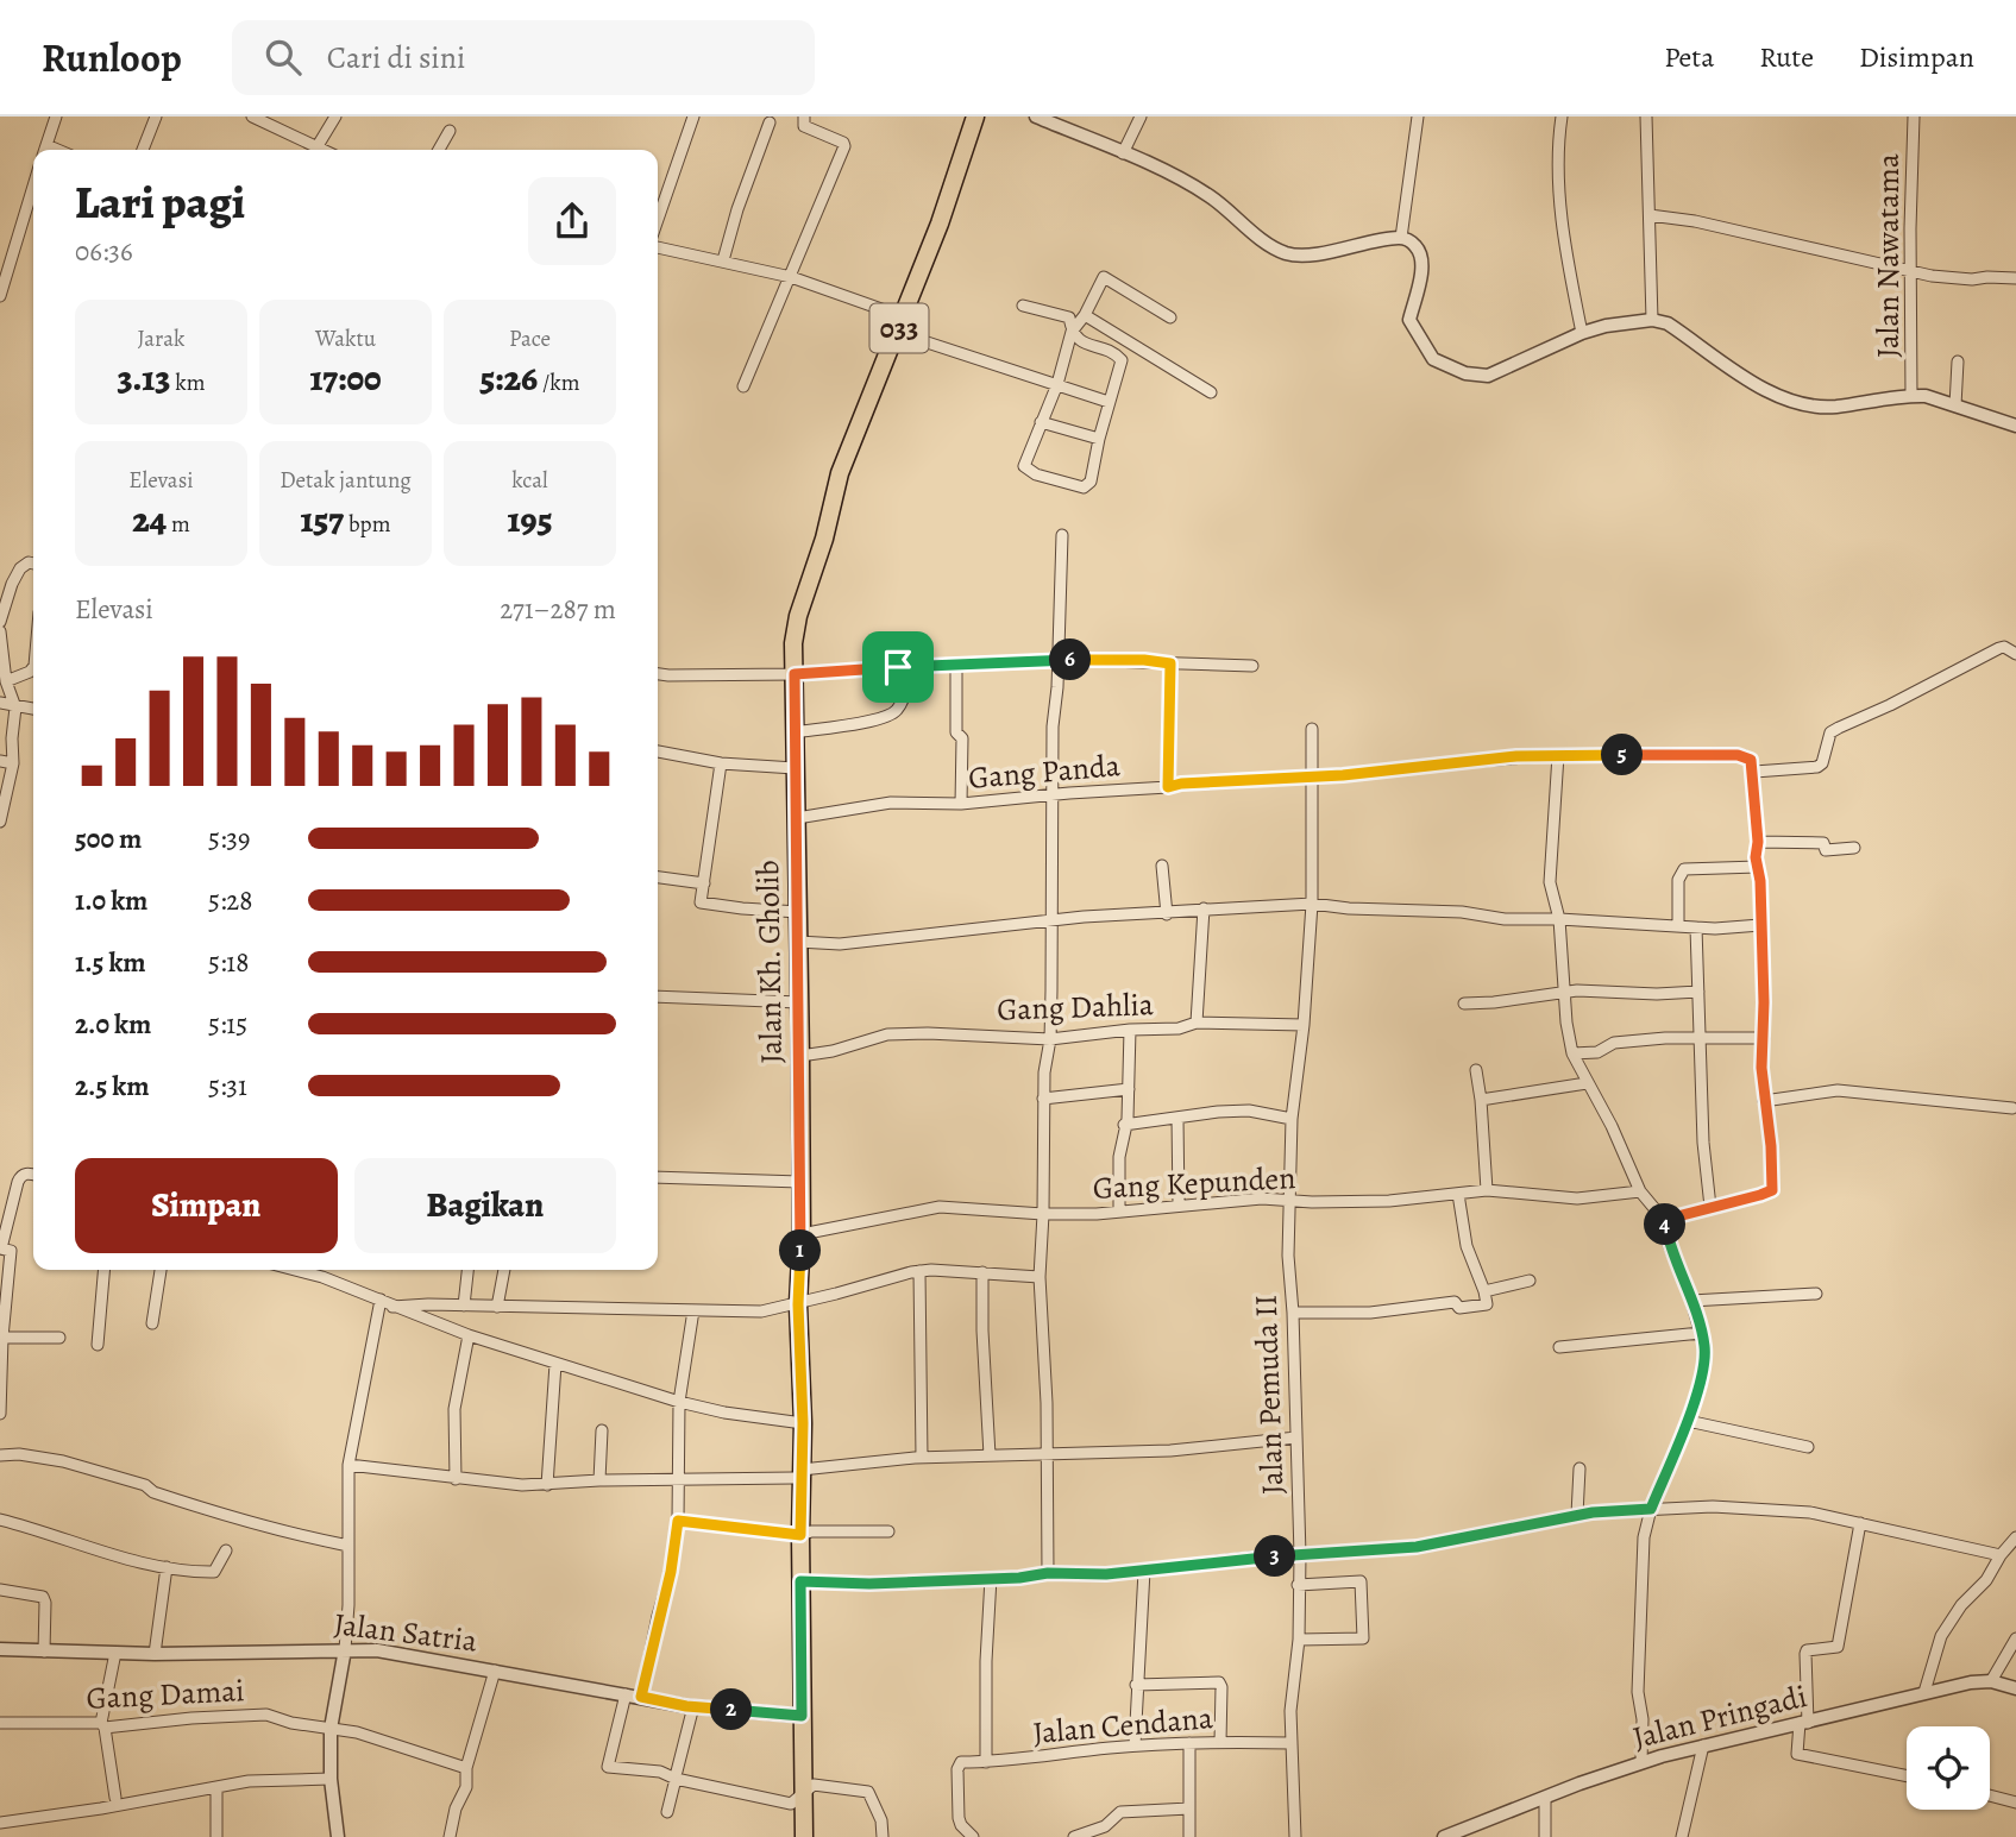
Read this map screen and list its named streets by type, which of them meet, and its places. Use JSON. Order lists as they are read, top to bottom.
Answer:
{
  "streets": {
    "main road": ["033", "Jalan Kh. Gholib"],
    "street": [
      "Jalan Nawatama",
      "Gang Panda",
      "Gang Dahlia",
      "Gang Kepunden",
      "Jalan Pemuda II",
      "Jalan Satria",
      "Gang Damai",
      "Jalan Pringadi",
      "Jalan Cendana"
    ]
  },
  "crossings": [
    ["Gang Panda", "Jalan Kh. Gholib"],
    ["Gang Panda", "Jalan Pemuda II"],
    ["Jalan Kh. Gholib", "Gang Dahlia"],
    ["Jalan Kh. Gholib", "Gang Kepunden"],
    ["Jalan Kh. Gholib", "Jalan Satria"],
    ["Gang Dahlia", "Jalan Pemuda II"],
    ["Gang Kepunden", "Jalan Pemuda II"],
    ["Jalan Pemuda II", "Jalan Cendana"]
  ],
  "page": {
    "header": "Runloop",
    "search": "Cari di sini",
    "nav": ["Peta", "Rute", "Disimpan"],
    "heading": ["Lari pagi", "06:36"],
    "stats": [
      ["Jarak", "3.13 km"],
      ["Waktu", "17:00"],
      ["Pace", "5:26 /km"],
      ["Elevasi", "24 m"],
      ["Detak jantung", "157 bpm"],
      ["kcal", "195"]
    ],
    "chart": ["Elevasi", "271–287 m"],
    "pins": [
      "6",
      "5",
      "4",
      "1",
      "3",
      "2"
    ],
    "list": [
      {
        "name": "500 m",
        "note": "5:39"
      },
      {
        "name": "1.0 km",
        "note": "5:28"
      },
      {
        "name": "1.5 km",
        "note": "5:18"
      },
      {
        "name": "2.0 km",
        "note": "5:15"
      },
      {
        "name": "2.5 km",
        "note": "5:31"
      }
    ],
    "buttons": ["Simpan", "Bagikan"]
  }
}
